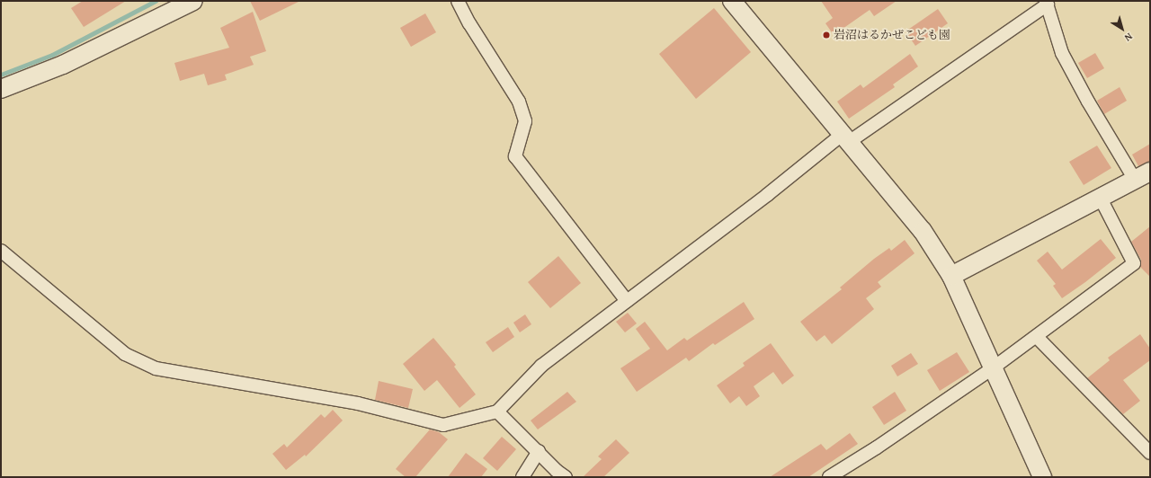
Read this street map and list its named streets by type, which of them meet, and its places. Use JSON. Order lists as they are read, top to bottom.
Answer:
{
  "places": ["岩沼はるかぜこども園"],
  "north": "bottom right"
}
